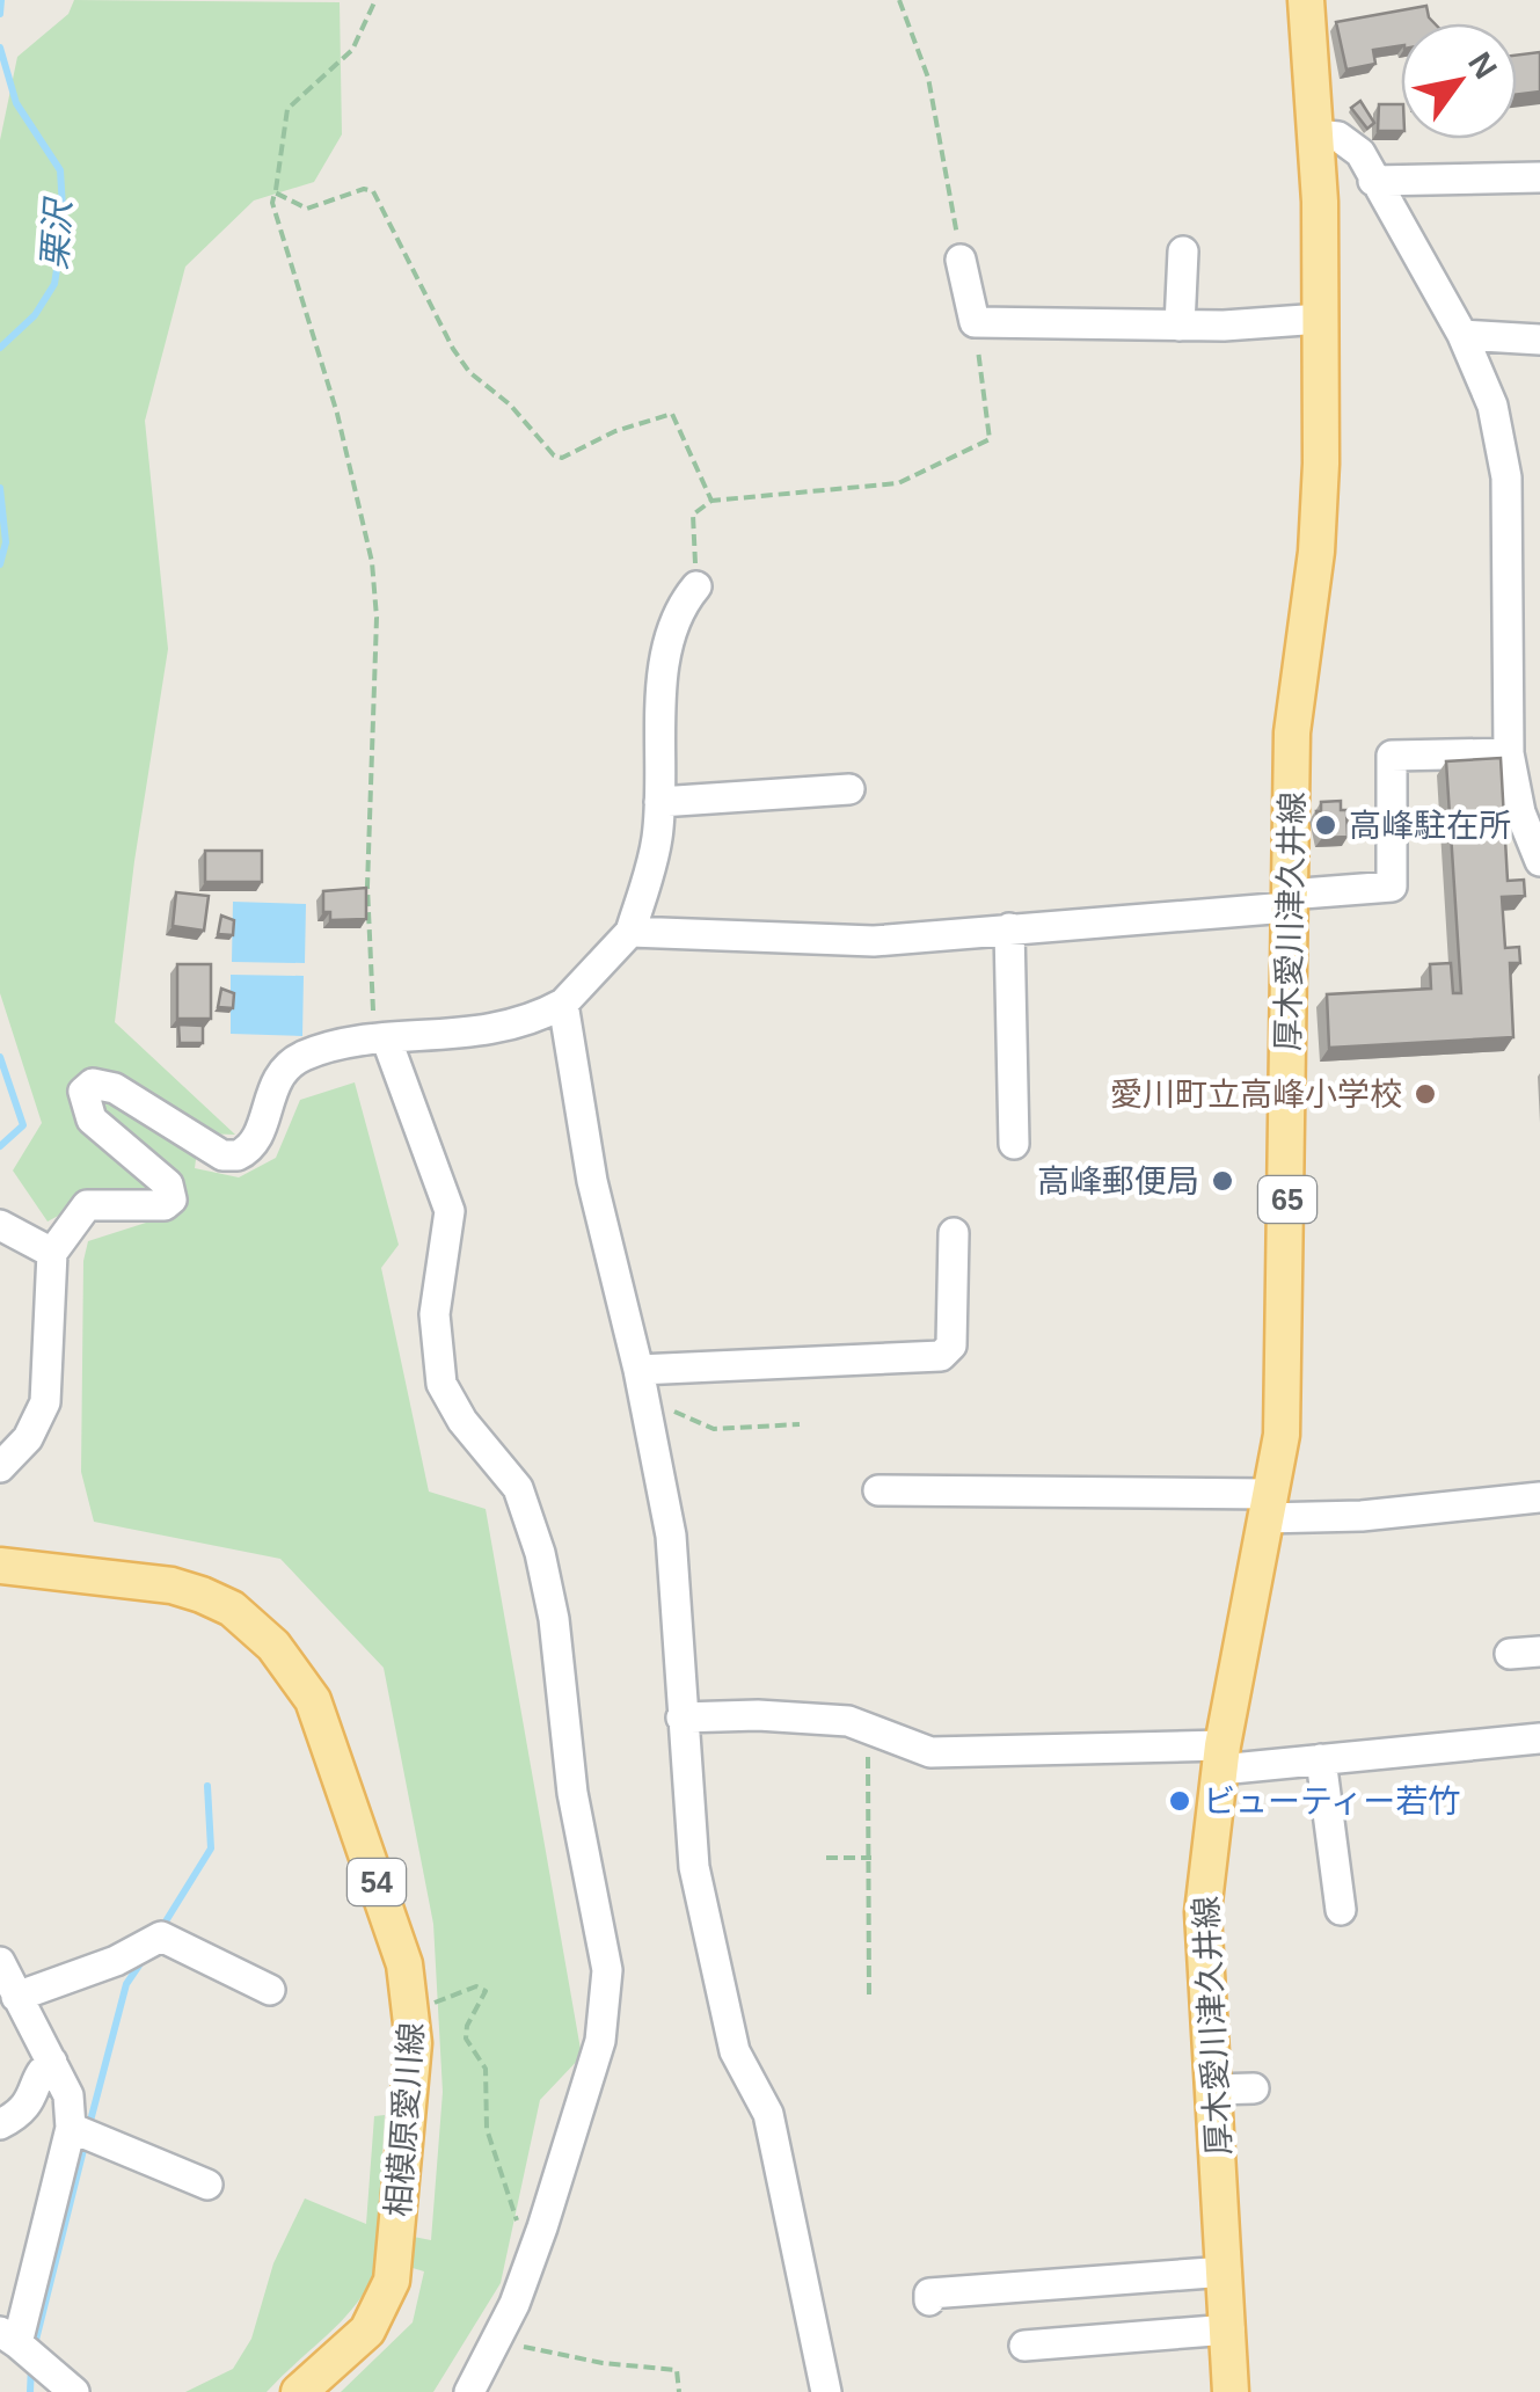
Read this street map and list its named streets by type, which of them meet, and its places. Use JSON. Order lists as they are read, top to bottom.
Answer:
{
  "streets": {
    "main road": [
      "厚木愛川津久井線",
      "65",
      "54",
      "相模原愛川線"
    ]
  },
  "water": ["栗沢"],
  "places": [
    "高峰駐在所",
    "愛川町立高峰小学校",
    "高峰郵便局",
    "ビューティー若竹"
  ],
  "north": "top right"
}
